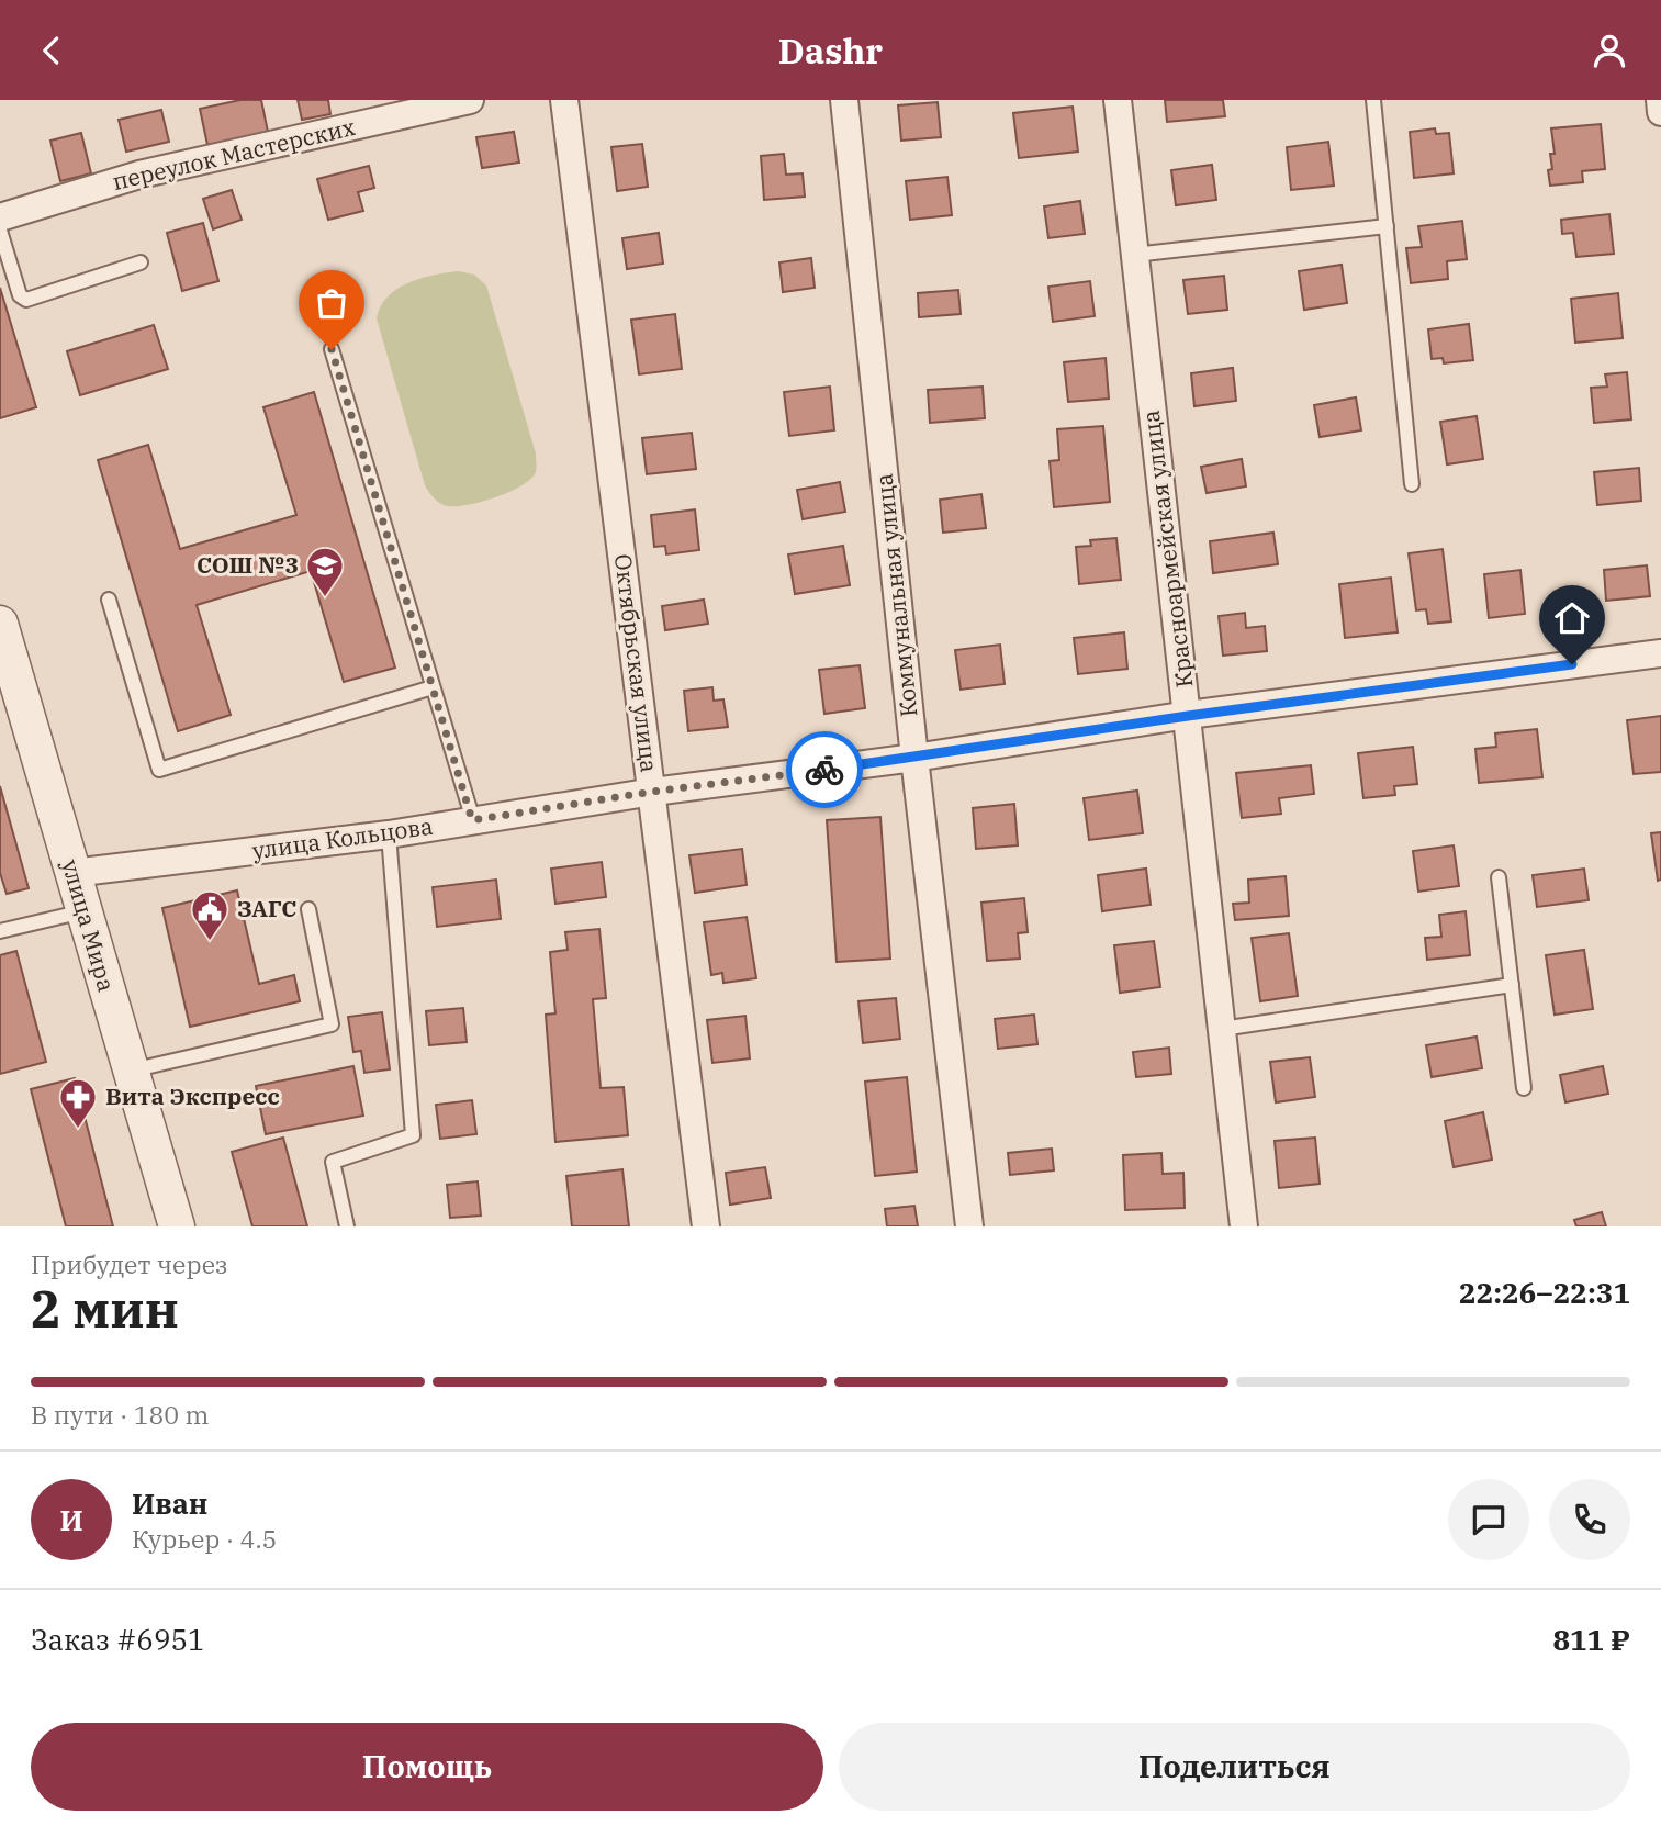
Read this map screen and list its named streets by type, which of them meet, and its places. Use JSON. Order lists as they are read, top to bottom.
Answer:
{
  "streets": {
    "street": [
      "переулок Мастерских",
      "Красноармейская улица",
      "Коммунальная улица",
      "Октябрьская улица",
      "улица Кольцова",
      "улица Мира"
    ]
  },
  "crossings": [
    ["Красноармейская улица", "улица Кольцова"],
    ["Коммунальная улица", "улица Кольцова"],
    ["Октябрьская улица", "улица Кольцова"],
    ["улица Кольцова", "улица Мира"]
  ],
  "places": {
    "school or university": ["СОШ №3"],
    "public building": ["ЗАГС"],
    "pharmacy": ["Вита Экспресс"]
  },
  "page": {
    "header": "Dashr",
    "heading": ["2 мин", "Прибудет через", "22:26–22:31"],
    "panel": [
      "Иван",
      "Курьер · 4.5",
      "Заказ #6951",
      "811 ₽"
    ],
    "bar": "В пути · 180 m",
    "round": "И",
    "buttons": ["Помощь", "Поделиться"]
  }
}
